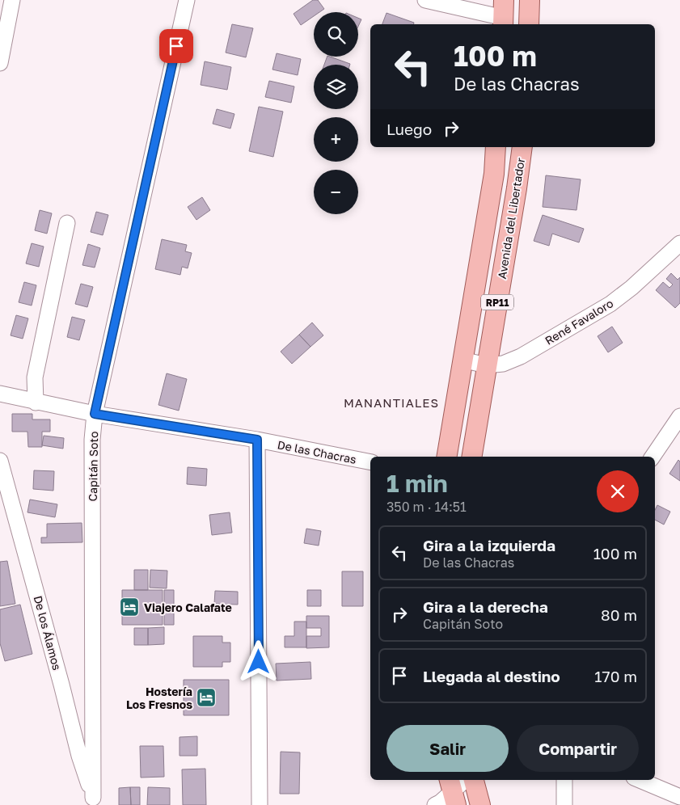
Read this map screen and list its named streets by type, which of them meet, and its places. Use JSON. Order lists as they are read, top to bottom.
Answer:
{
  "streets": {
    "main road": ["Avenida del Libertador", "RP11"],
    "street": [
      "René Favaloro",
      "De las Chacras",
      "Capitán Soto",
      "De los Álamos"
    ]
  },
  "crossings": [
    ["Avenida del Libertador", "René Favaloro"],
    ["RP11", "René Favaloro"],
    ["De las Chacras", "Capitán Soto"],
    ["Capitán Soto", "De los Álamos"]
  ],
  "districts": ["MANANTIALES"],
  "places": {
    "hotel": ["Viajero Calafate", "Hostería Los Fresnos"]
  },
  "page": {
    "map_buttons": ["+", "−"],
    "turn": ["100 m", "De las Chacras"],
    "then": "Luego",
    "heading": ["1 min", "350 m · 14:51"],
    "list": [
      {
        "name": "Gira a la izquierda",
        "note": "De las Chacras",
        "value": "100 m"
      },
      {
        "name": "Gira a la derecha",
        "note": "Capitán Soto",
        "value": "80 m"
      },
      {
        "name": "Llegada al destino",
        "value": "170 m"
      }
    ],
    "buttons": ["Salir", "Compartir"]
  }
}
